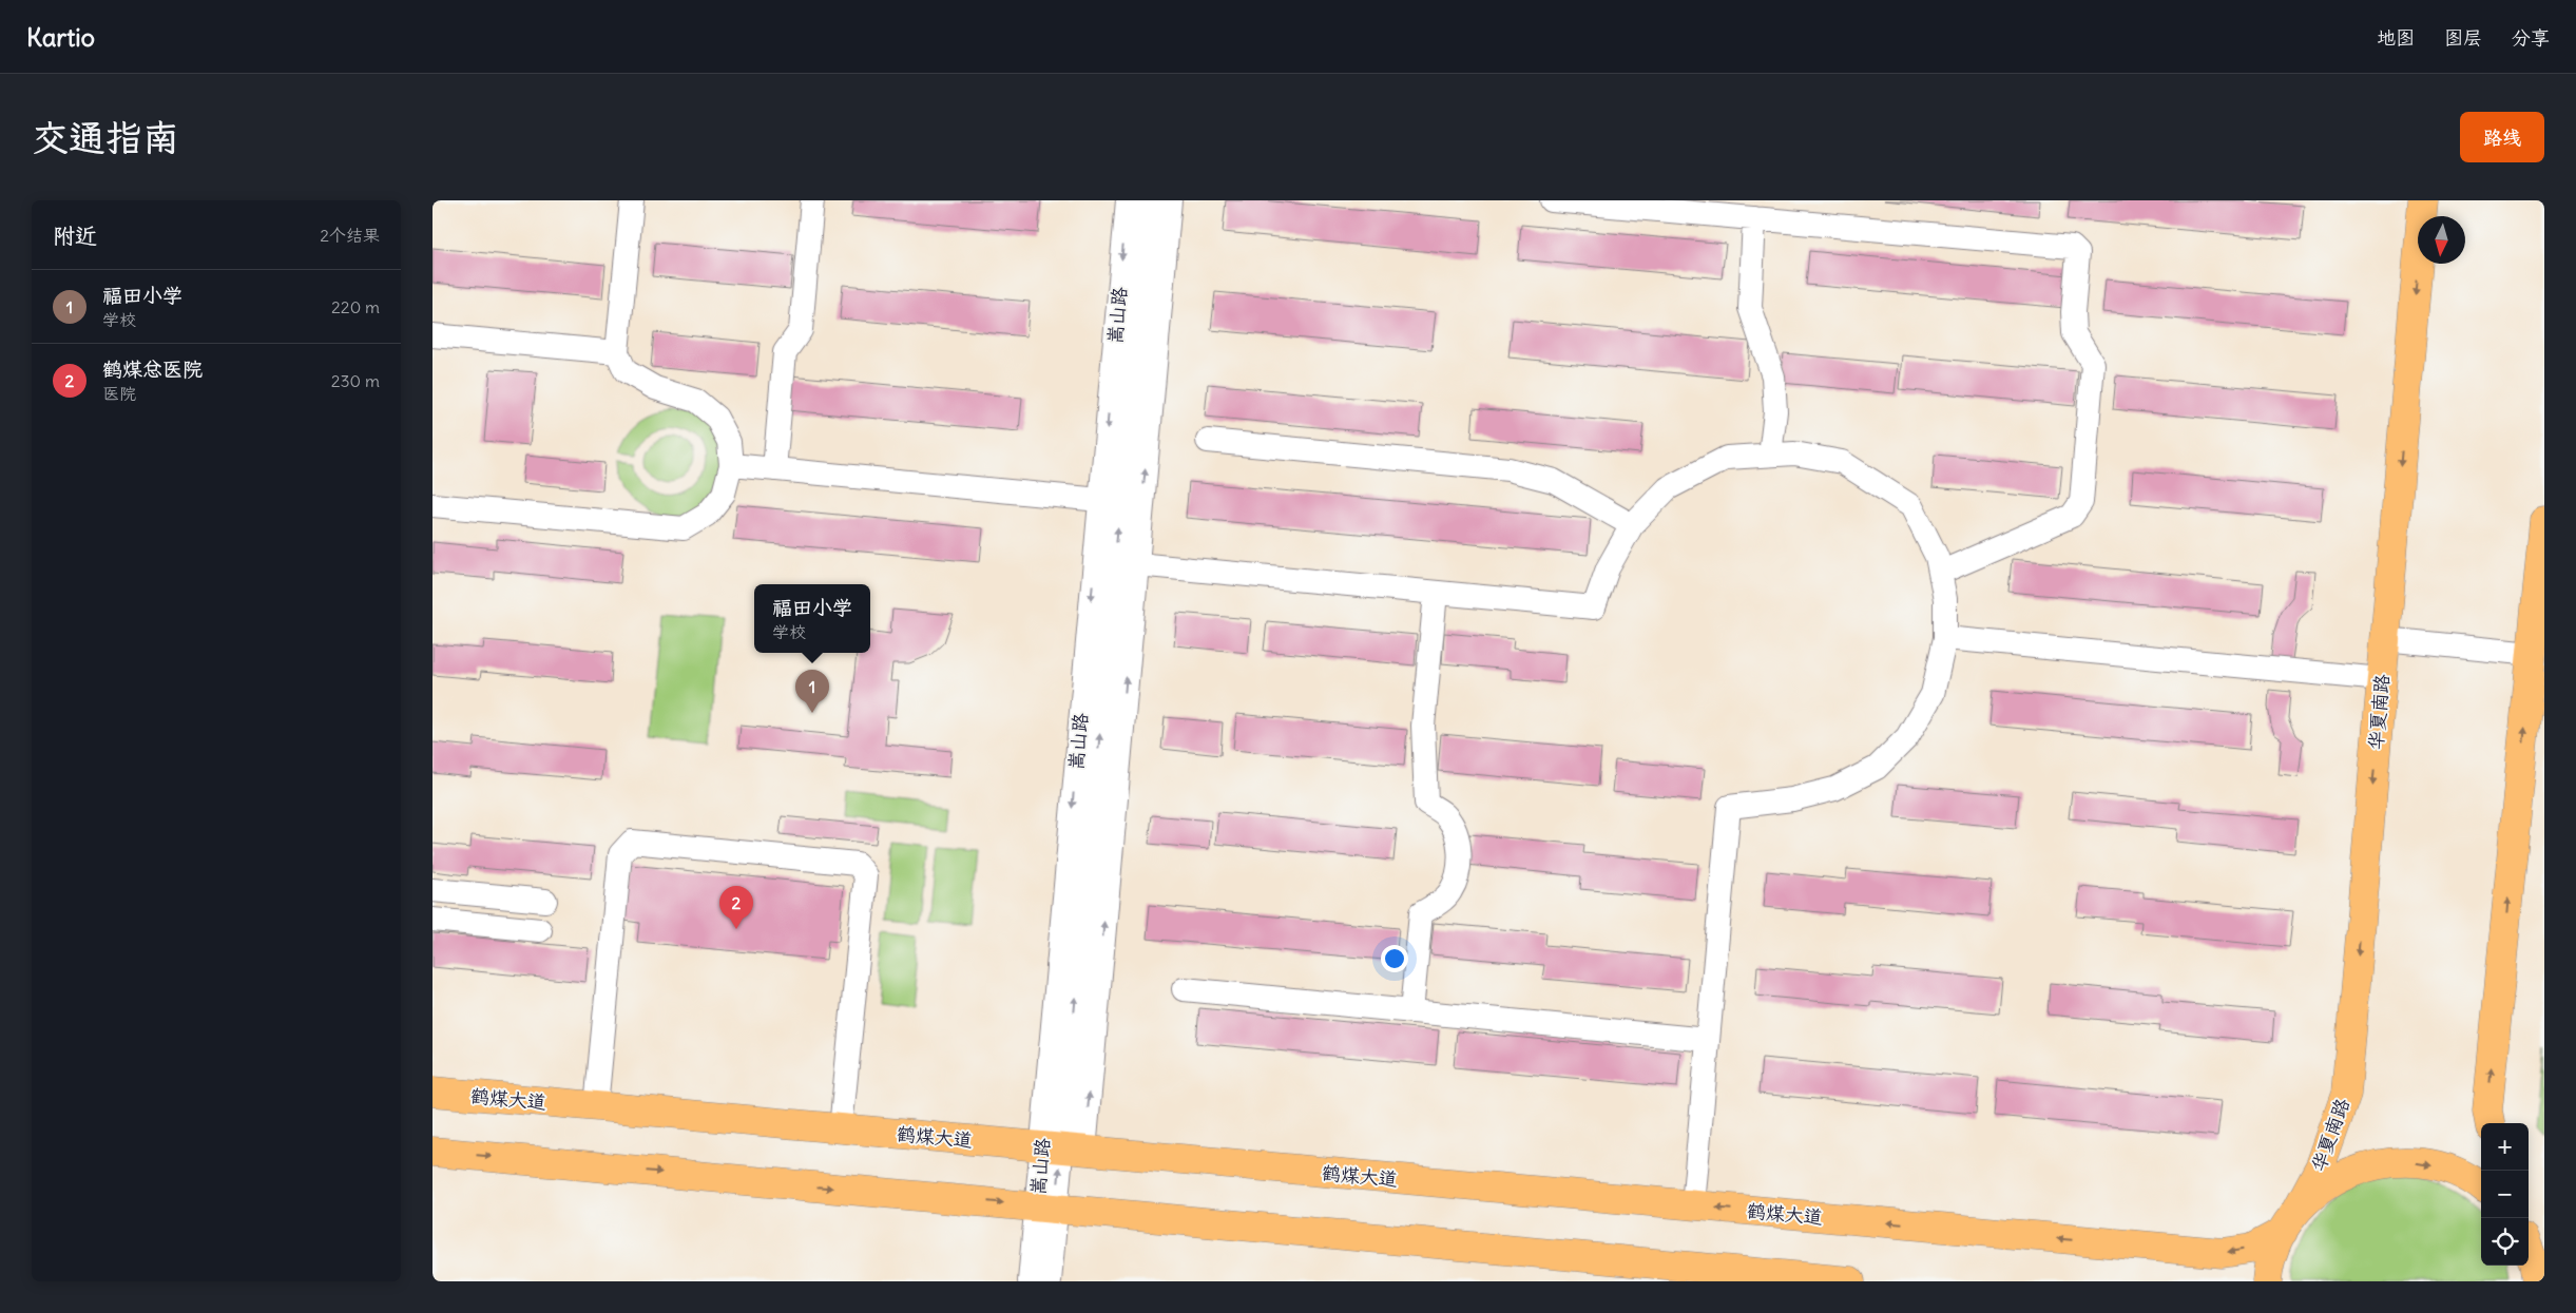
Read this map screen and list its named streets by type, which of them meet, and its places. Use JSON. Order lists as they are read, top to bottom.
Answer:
{
  "streets": {
    "main road": ["华夏南路", "鹤煤大道"],
    "street": ["嵩山路"]
  },
  "crossings": [
    ["嵩山路", "鹤煤大道"],
    ["华夏南路", "鹤煤大道"]
  ],
  "north": "bottom",
  "page": {
    "header": "Kartio",
    "nav": ["地图", "图层", "分享"],
    "buttons": "路线",
    "title": "交通指南",
    "heading": ["附近", "2个结果"],
    "list": [
      {
        "mark": "1",
        "name": "福田小学",
        "note": "学校",
        "value": "220 m"
      },
      {
        "mark": "2",
        "name": "鹤煤总医院",
        "note": "医院",
        "value": "230 m"
      }
    ],
    "popup": ["福田小学", "学校"],
    "pins": ["1", "2"],
    "map_buttons": ["+", "−"]
  }
}
